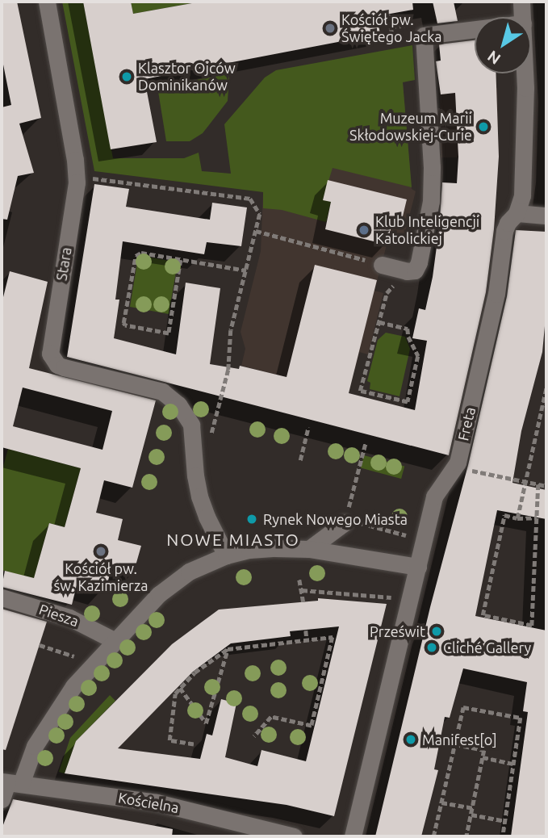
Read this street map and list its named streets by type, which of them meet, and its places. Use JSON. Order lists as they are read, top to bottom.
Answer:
{
  "streets": {
    "street": [
      "Stara",
      "Freta",
      "Piesza",
      "Kościelna"
    ]
  },
  "districts": ["NOWE MIASTO"],
  "places": [
    "Kościół pw. Świętego Jacka",
    "Klasztor Ojców Dominikanów",
    "Muzeum Marii Skłodowskiej-Curie",
    "Klub Inteligencji Katolickiej",
    "Rynek Nowego Miasta",
    "Kościół pw. św. Kazimierza",
    "Prześwit",
    "Cliché Gallery",
    "Manifest[o]"
  ],
  "north": "bottom left"
}
